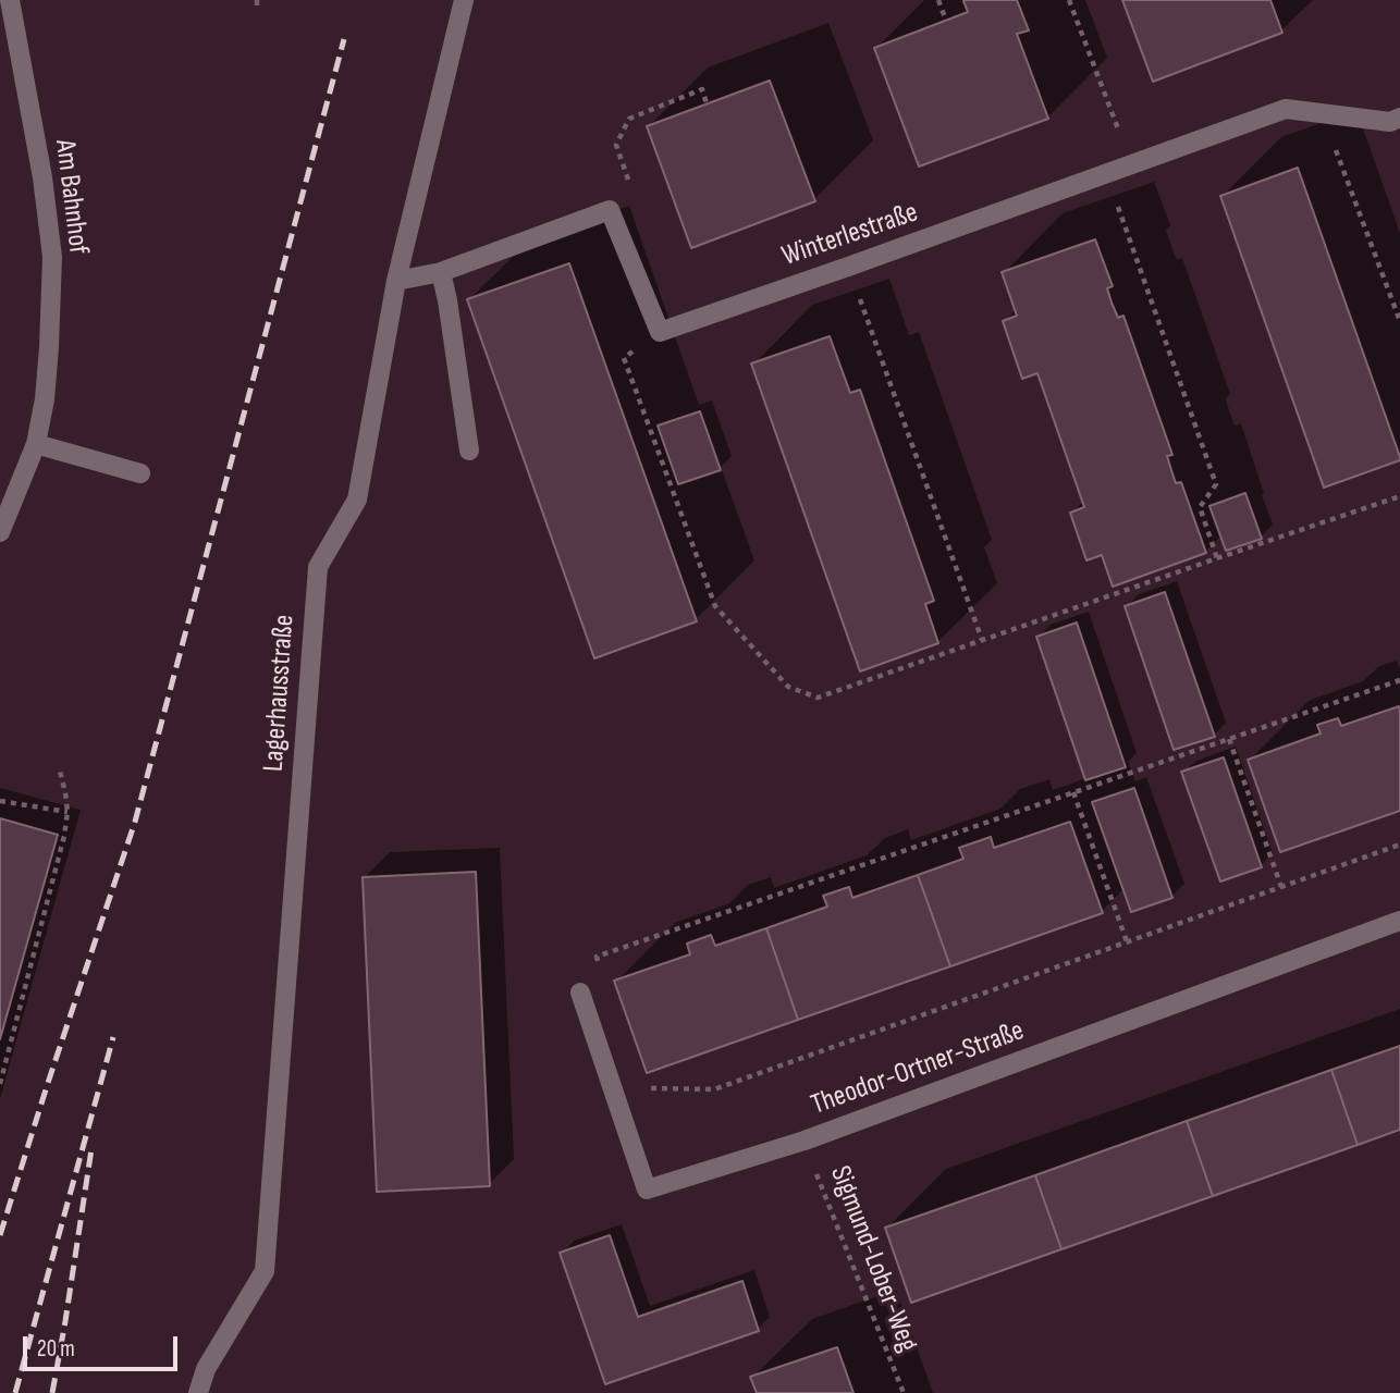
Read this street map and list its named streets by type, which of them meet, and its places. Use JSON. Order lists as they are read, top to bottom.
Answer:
{
  "streets": {
    "street": [
      "Am Bahnhof",
      "Winterlestraße",
      "Lagerhausstraße",
      "Theodor-Ortner-Straße"
    ],
    "path": ["Sigmund-Lober-Weg"]
  },
  "crossings": [
    ["Theodor-Ortner-Straße", "Sigmund-Lober-Weg"]
  ],
  "scale_bar": "20 m"
}
